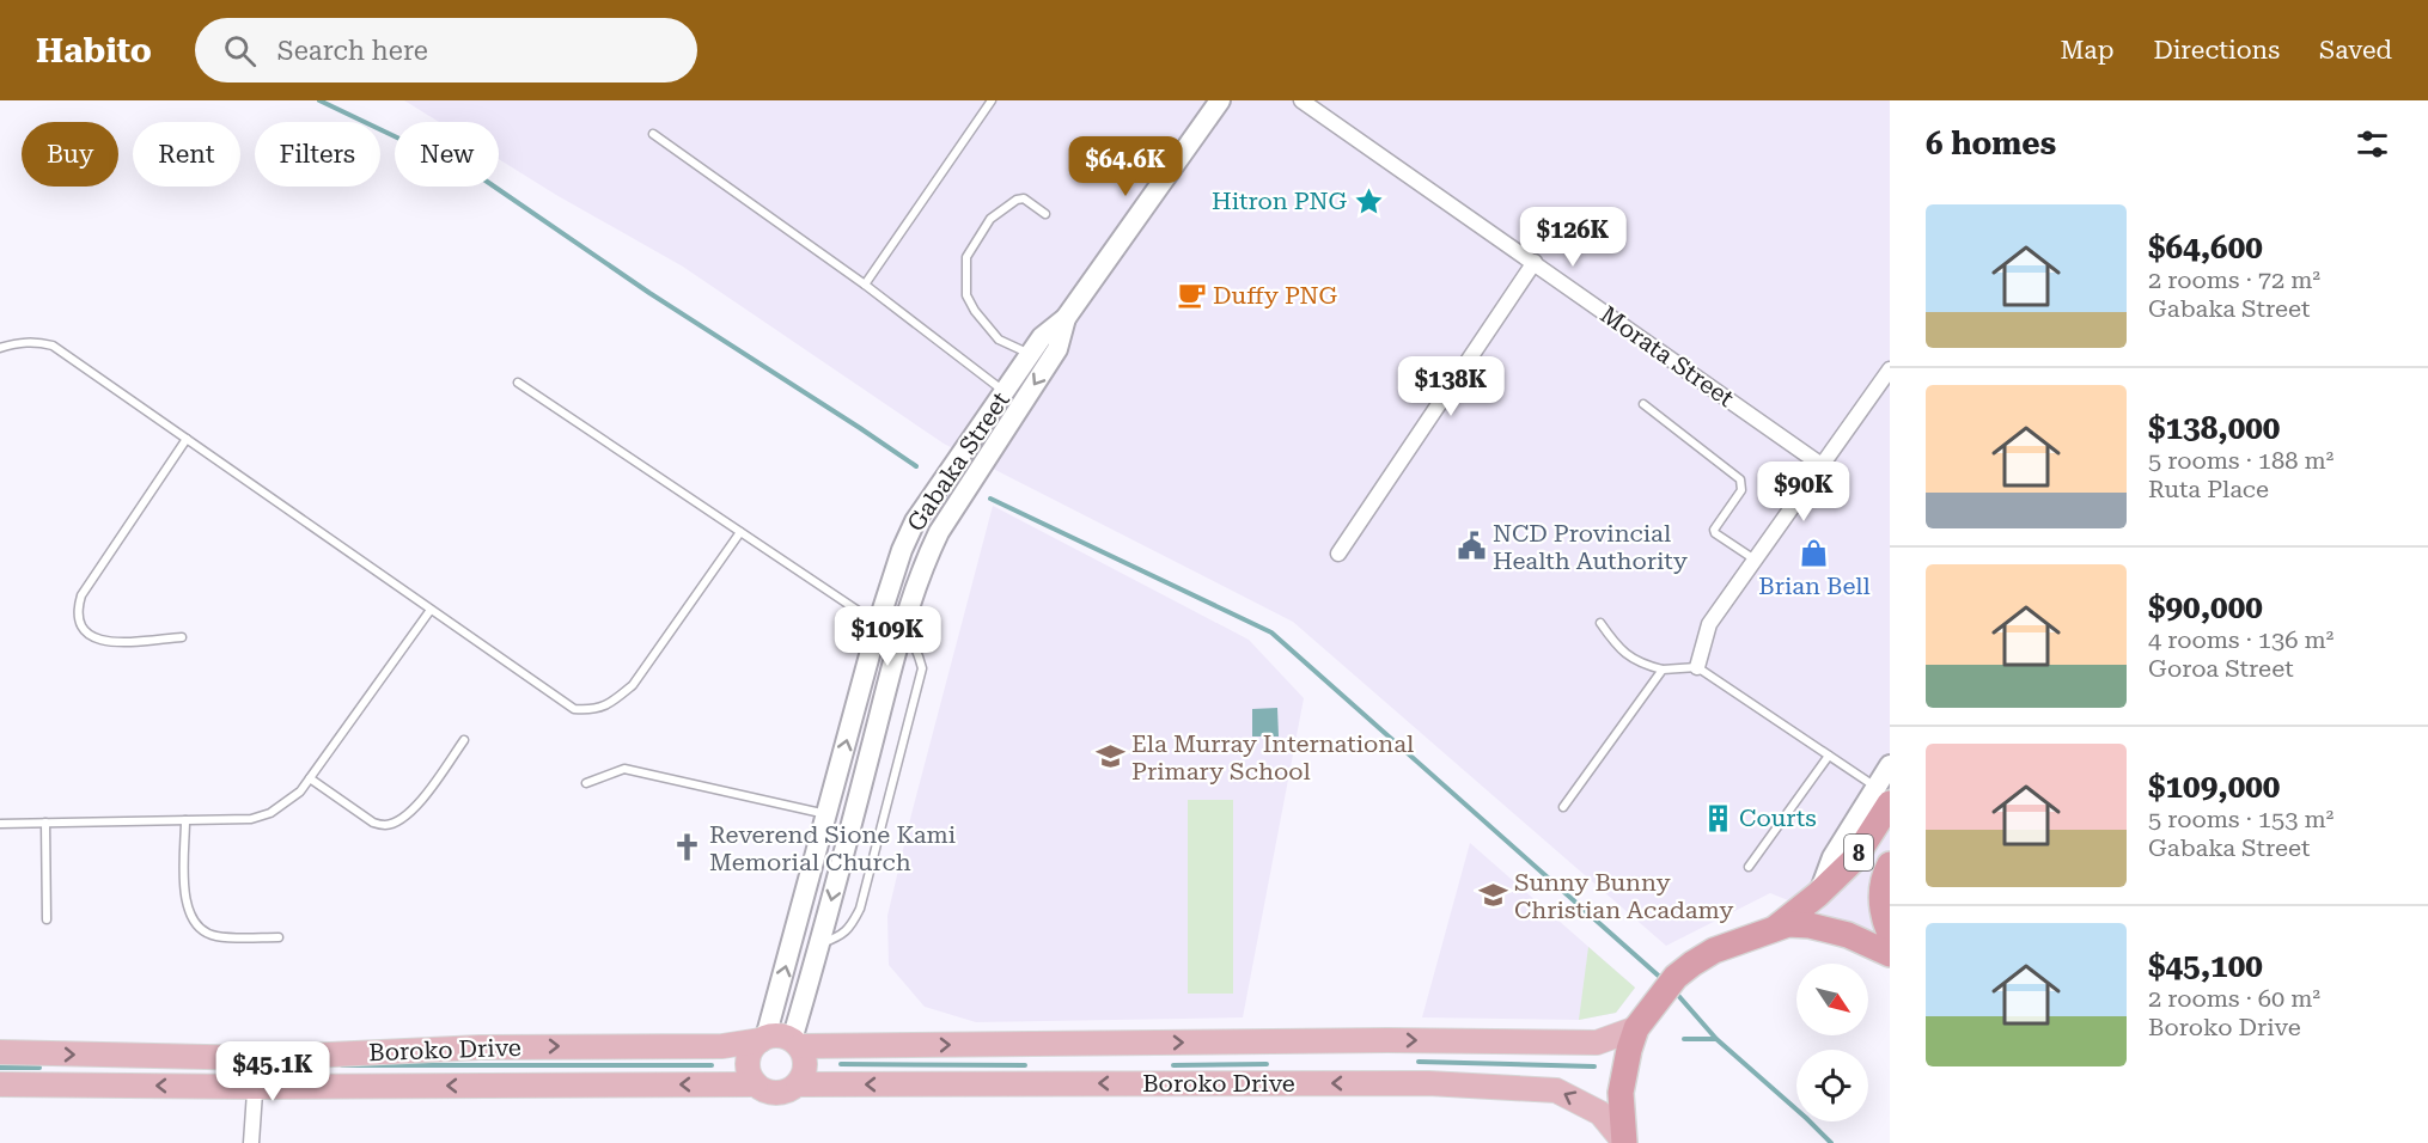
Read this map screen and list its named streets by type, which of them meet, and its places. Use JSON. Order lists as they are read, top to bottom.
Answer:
{
  "streets": {
    "highway": ["8"],
    "main road": ["Boroko Drive"],
    "street": ["Morata Street", "Gabaka Street"]
  },
  "crossings": [
    ["Gabaka Street", "Boroko Drive"]
  ],
  "places": {
    "place": ["Hitron PNG"],
    "cafe": ["Duffy PNG"],
    "public building": ["NCD Provincial Health Authority"],
    "shop": ["Brian Bell"],
    "school or university": ["Ela Murray International Primary School", "Sunny Bunny Christian Acadamy"],
    "building": ["Courts"],
    "church": ["Reverend Sione Kami Memorial Church"]
  },
  "north": "bottom right",
  "page": {
    "header": "Habito",
    "search": "Search here",
    "nav": ["Map", "Directions", "Saved"],
    "heading": "6 homes",
    "chip": [
      "Buy",
      "Rent",
      "Filters",
      "New"
    ],
    "price": [
      "$64.6K",
      "$126K",
      "$138K",
      "$90K",
      "$109K",
      "$45.1K"
    ],
    "list": [
      {
        "name": "$64,600",
        "note": "2 rooms · 72 m² · Gabaka Street"
      },
      {
        "name": "$138,000",
        "note": "5 rooms · 188 m² · Ruta Place"
      },
      {
        "name": "$90,000",
        "note": "4 rooms · 136 m² · Goroa Street"
      },
      {
        "name": "$109,000",
        "note": "5 rooms · 153 m² · Gabaka Street"
      },
      {
        "name": "$45,100",
        "note": "2 rooms · 60 m² · Boroko Drive"
      }
    ]
  }
}
